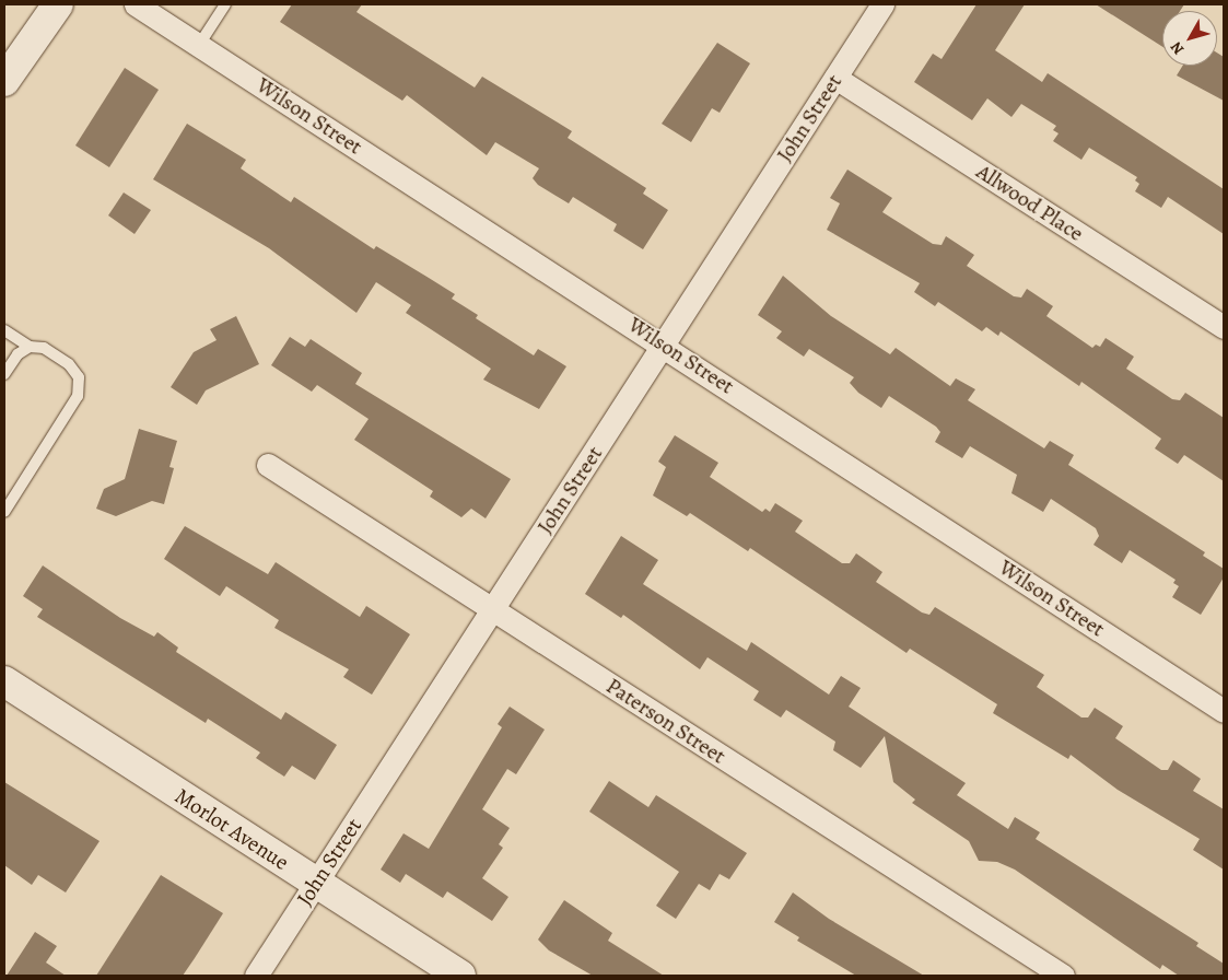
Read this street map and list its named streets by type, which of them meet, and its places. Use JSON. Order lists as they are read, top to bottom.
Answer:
{
  "streets": {
    "street": [
      "Wilson Street",
      "John Street",
      "Allwood Place",
      "Paterson Street",
      "Morlot Avenue"
    ]
  },
  "crossings": [
    ["Wilson Street", "John Street"],
    ["John Street", "Allwood Place"],
    ["John Street", "Paterson Street"],
    ["John Street", "Morlot Avenue"]
  ],
  "north": "bottom left"
}
